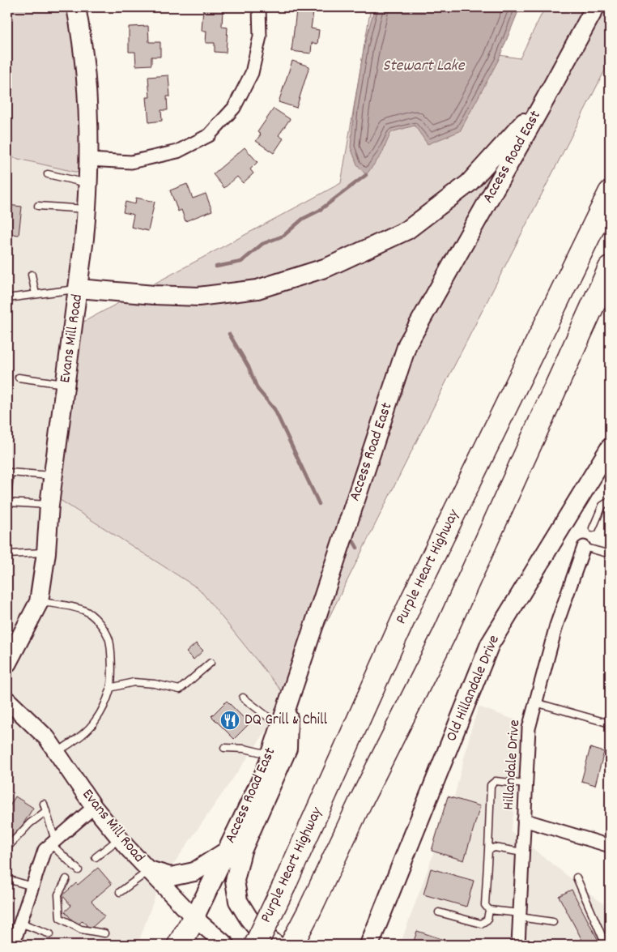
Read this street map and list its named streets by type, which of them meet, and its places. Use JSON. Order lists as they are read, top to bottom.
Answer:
{
  "streets": {
    "highway": ["Purple Heart Highway"],
    "main road": ["Access Road East", "Evans Mill Road", "Old Hillandale Drive"],
    "street": ["Hillandale Drive"]
  },
  "crossings": [
    ["Access Road East", "Evans Mill Road"]
  ],
  "water": ["Stewart Lake"],
  "places": {
    "restaurant": ["DQ Grill & Chill"]
  }
}
